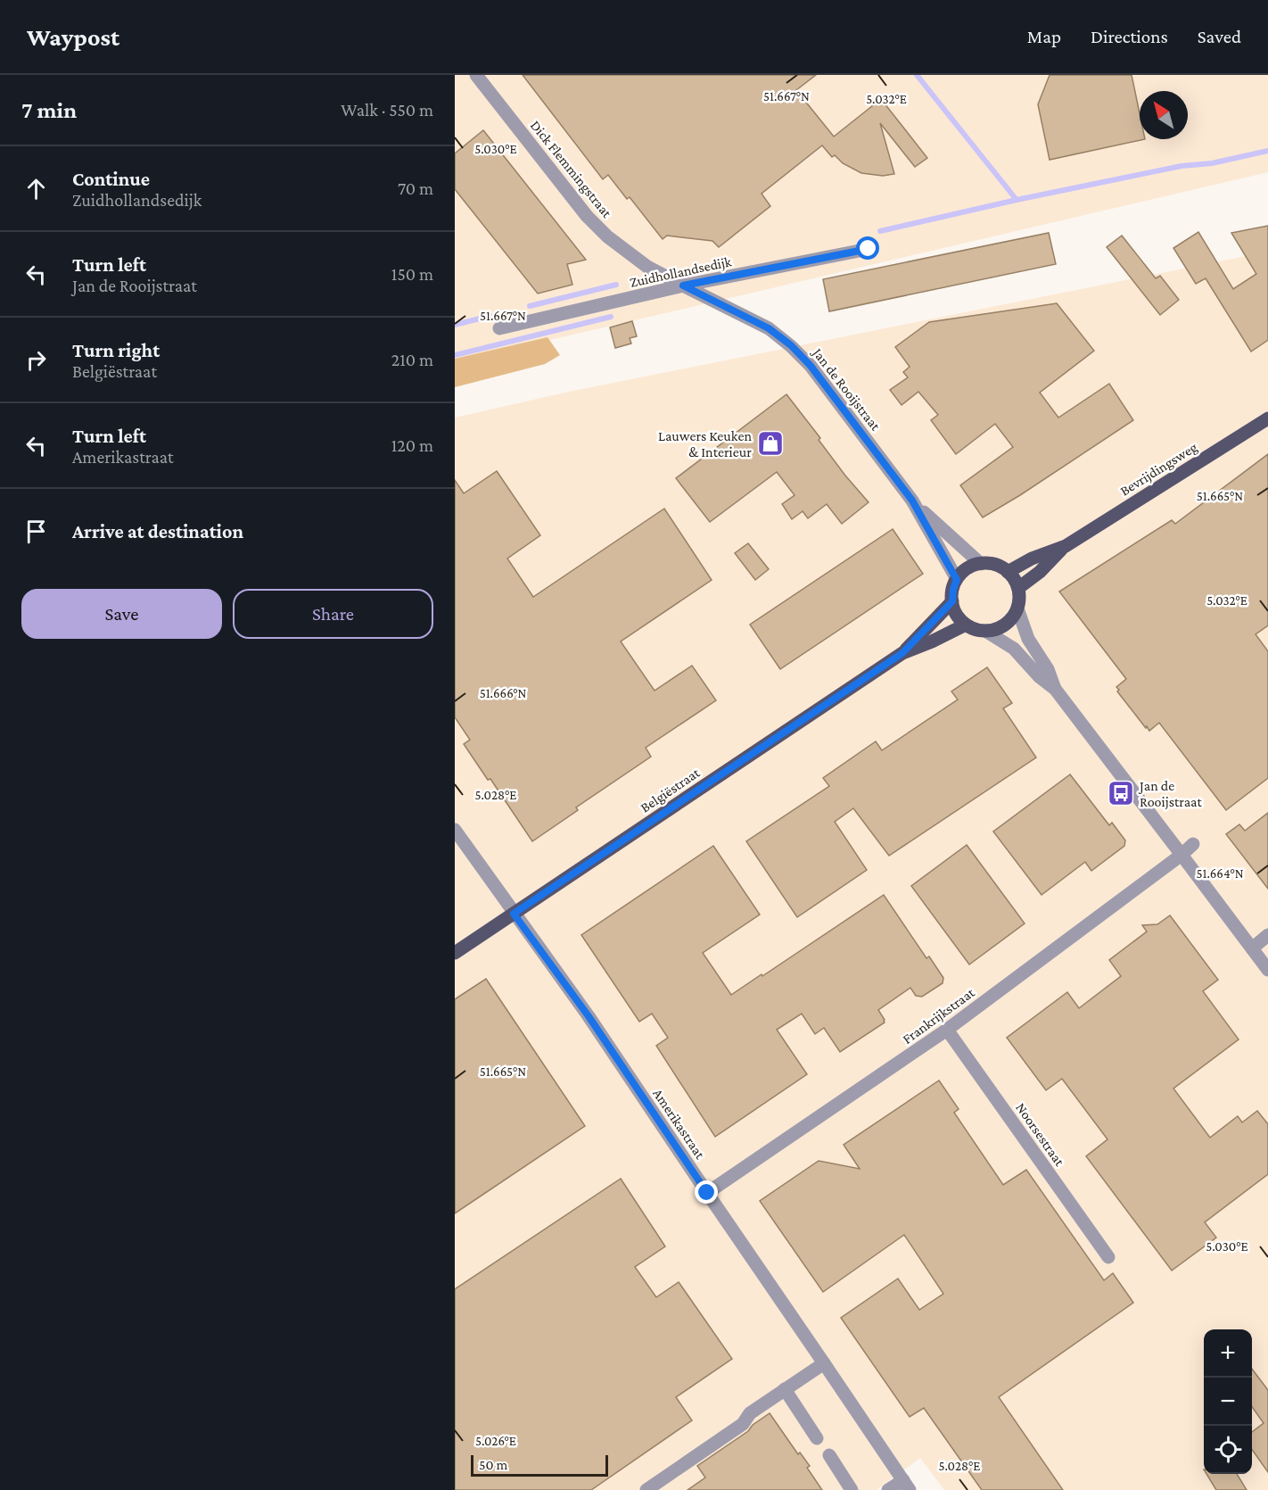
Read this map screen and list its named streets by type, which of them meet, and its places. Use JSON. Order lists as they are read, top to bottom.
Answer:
{
  "streets": {
    "main road": ["Bevrijdingsweg", "Belgiëstraat"],
    "street": [
      "Dick Flemmingstraat",
      "Zuidhollandsedijk",
      "Jan de Rooijstraat",
      "Frankrijkstraat",
      "Amerikastraat",
      "Noorsestraat"
    ]
  },
  "crossings": [
    ["Dick Flemmingstraat", "Zuidhollandsedijk"],
    ["Dick Flemmingstraat", "Jan de Rooijstraat"],
    ["Zuidhollandsedijk", "Jan de Rooijstraat"],
    ["Jan de Rooijstraat", "Bevrijdingsweg"],
    ["Jan de Rooijstraat", "Belgiëstraat"],
    ["Bevrijdingsweg", "Belgiëstraat"],
    ["Belgiëstraat", "Amerikastraat"],
    ["Frankrijkstraat", "Amerikastraat"],
    ["Frankrijkstraat", "Noorsestraat"]
  ],
  "places": {
    "shop": ["Lauwers Keuken & Interieur"],
    "bus stop": ["Jan de Rooijstraat"]
  },
  "scale_bar": "50 m",
  "north": "top left",
  "page": {
    "header": "Waypost",
    "nav": ["Map", "Directions", "Saved"],
    "heading": ["7 min", "Walk · 550 m"],
    "list": [
      ["Continue", "Zuidhollandsedijk", "70 m"],
      ["Turn left", "Jan de Rooijstraat", "150 m"],
      ["Turn right", "Belgiëstraat", "210 m"],
      ["Turn left", "Amerikastraat", "120 m"],
      "Arrive at destination"
    ],
    "buttons": ["Save", "Share"],
    "map_buttons": ["+", "−"],
    "scale": "50 m"
  },
  "coordinates": [
    "51.667°N",
    "5.032°E",
    "5.030°E",
    "51.665°N",
    "51.666°N",
    "5.028°E",
    "51.664°N",
    "5.026°E"
  ]
}
